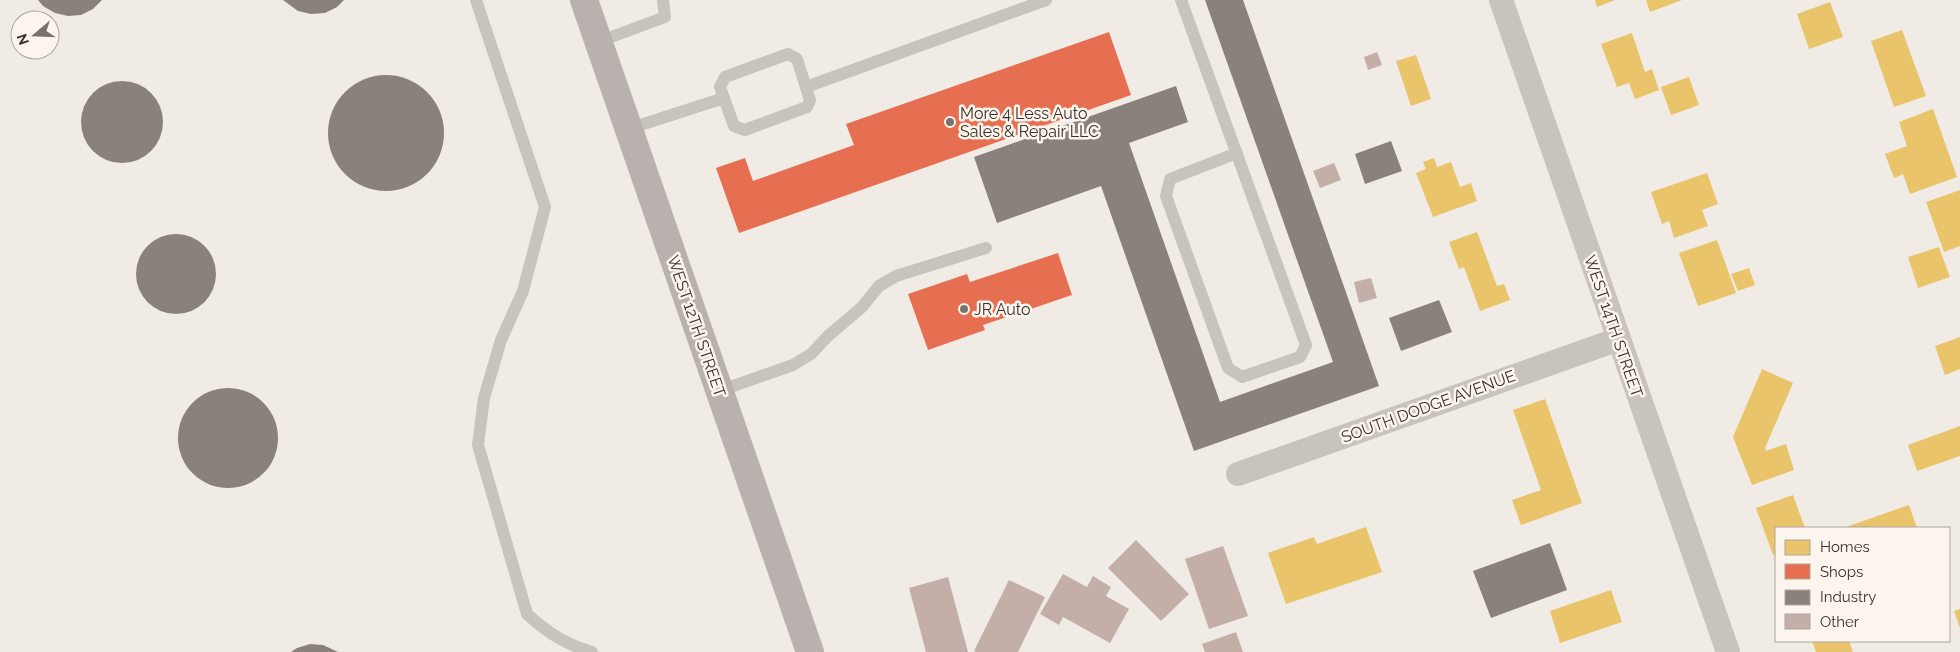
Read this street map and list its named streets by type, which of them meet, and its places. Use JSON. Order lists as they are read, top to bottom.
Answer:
{
  "streets": {
    "main road": ["WEST 12TH STREET"],
    "street": ["WEST 14TH STREET", "SOUTH DODGE AVENUE"]
  },
  "crossings": [
    ["WEST 14TH STREET", "SOUTH DODGE AVENUE"]
  ],
  "places": ["More 4 Less Auto Sales & Repair LLC", "JR Auto"],
  "legend": [
    "Homes",
    "Shops",
    "Industry",
    "Other"
  ],
  "north": "left"
}
